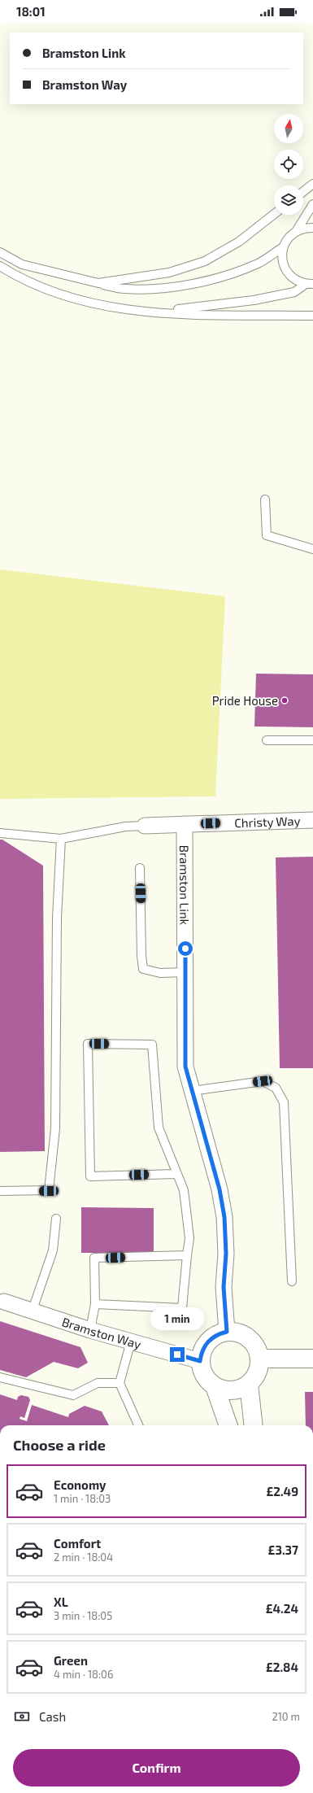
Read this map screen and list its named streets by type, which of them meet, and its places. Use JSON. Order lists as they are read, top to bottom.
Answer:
{
  "streets": {
    "street": ["Christy Way", "Bramston Link", "Bramston Way"]
  },
  "crossings": [
    ["Christy Way", "Bramston Link"],
    ["Bramston Link", "Bramston Way"]
  ],
  "places": ["Pride House"],
  "north": "top",
  "page": {
    "status": "18:01",
    "banner": ["Bramston Link", "Bramston Way"],
    "bubble": "1 min",
    "heading": "Choose a ride",
    "list": [
      {
        "name": "Economy",
        "note": "1 min · 18:03",
        "value": "£2.49"
      },
      {
        "name": "Comfort",
        "note": "2 min · 18:04",
        "value": "£3.37"
      },
      {
        "name": "XL",
        "note": "3 min · 18:05",
        "value": "£4.24"
      },
      {
        "name": "Green",
        "note": "4 min · 18:06",
        "value": "£2.84"
      }
    ],
    "pay": ["Cash", "210 m"],
    "buttons": "Confirm"
  }
}
